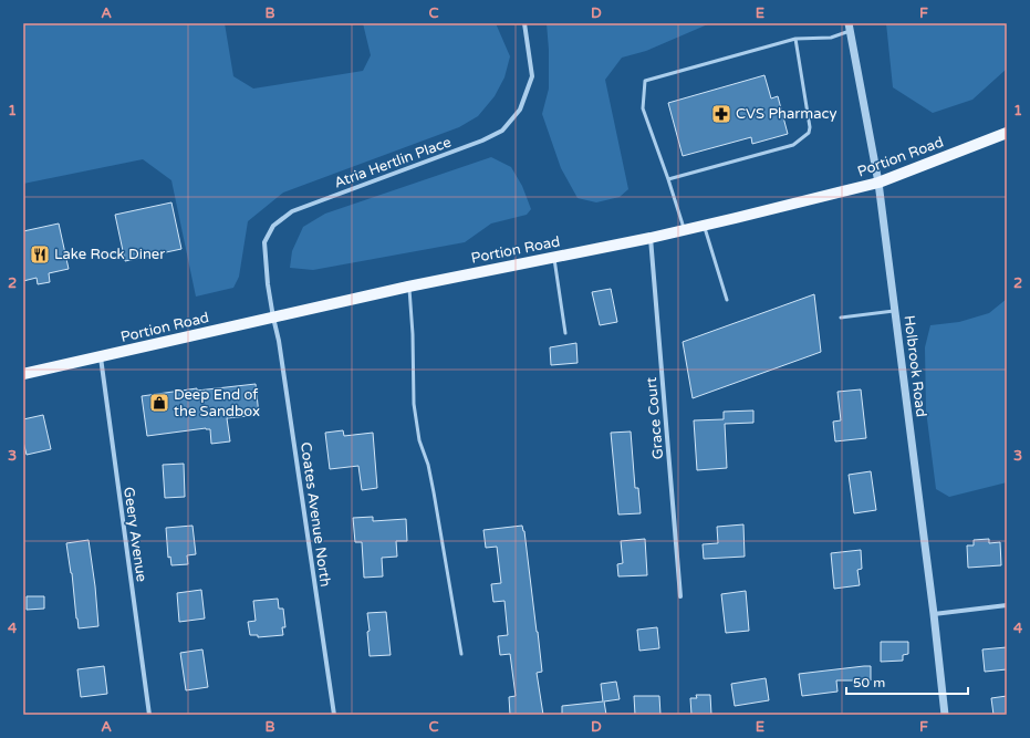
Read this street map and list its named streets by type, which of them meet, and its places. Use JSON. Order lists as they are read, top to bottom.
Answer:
{
  "streets": {
    "main road": ["Portion Road"],
    "street": [
      "Atria Hertlin Place",
      "Holbrook Road",
      "Grace Court",
      "Coates Avenue North",
      "Geery Avenue"
    ]
  },
  "crossings": [
    ["Portion Road", "Atria Hertlin Place"],
    ["Portion Road", "Holbrook Road"],
    ["Portion Road", "Grace Court"],
    ["Portion Road", "Coates Avenue North"],
    ["Portion Road", "Geery Avenue"],
    ["Atria Hertlin Place", "Coates Avenue North"]
  ],
  "places": {
    "pharmacy": ["CVS Pharmacy"],
    "restaurant": ["Lake Rock Diner"],
    "shop": ["Deep End of the Sandbox"]
  },
  "scale_bar": "50 m",
  "grid": {
    "columns": [
      "A",
      "B",
      "C",
      "D",
      "E",
      "F"
    ],
    "rows": [
      "1",
      "2",
      "3",
      "4"
    ]
  }
}
